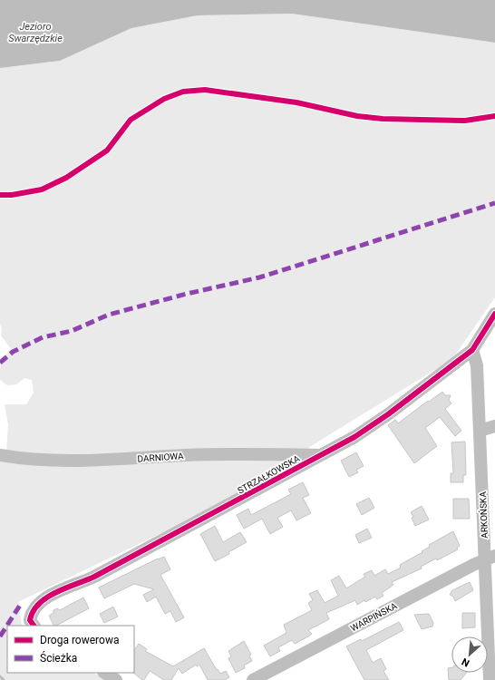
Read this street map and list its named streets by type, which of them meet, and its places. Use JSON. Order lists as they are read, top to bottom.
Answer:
{
  "streets": {
    "street": [
      "DARNIOWA",
      "STRZAŁKOWSKA",
      "ARKOŃSKA",
      "WARPIŃSKA"
    ]
  },
  "crossings": [
    ["DARNIOWA", "STRZAŁKOWSKA"],
    ["STRZAŁKOWSKA", "ARKOŃSKA"],
    ["ARKOŃSKA", "WARPIŃSKA"]
  ],
  "water": ["Jezioro Swarzędzkie"],
  "legend": ["Droga rowerowa", "Ścieżka"],
  "north": "bottom left"
}
